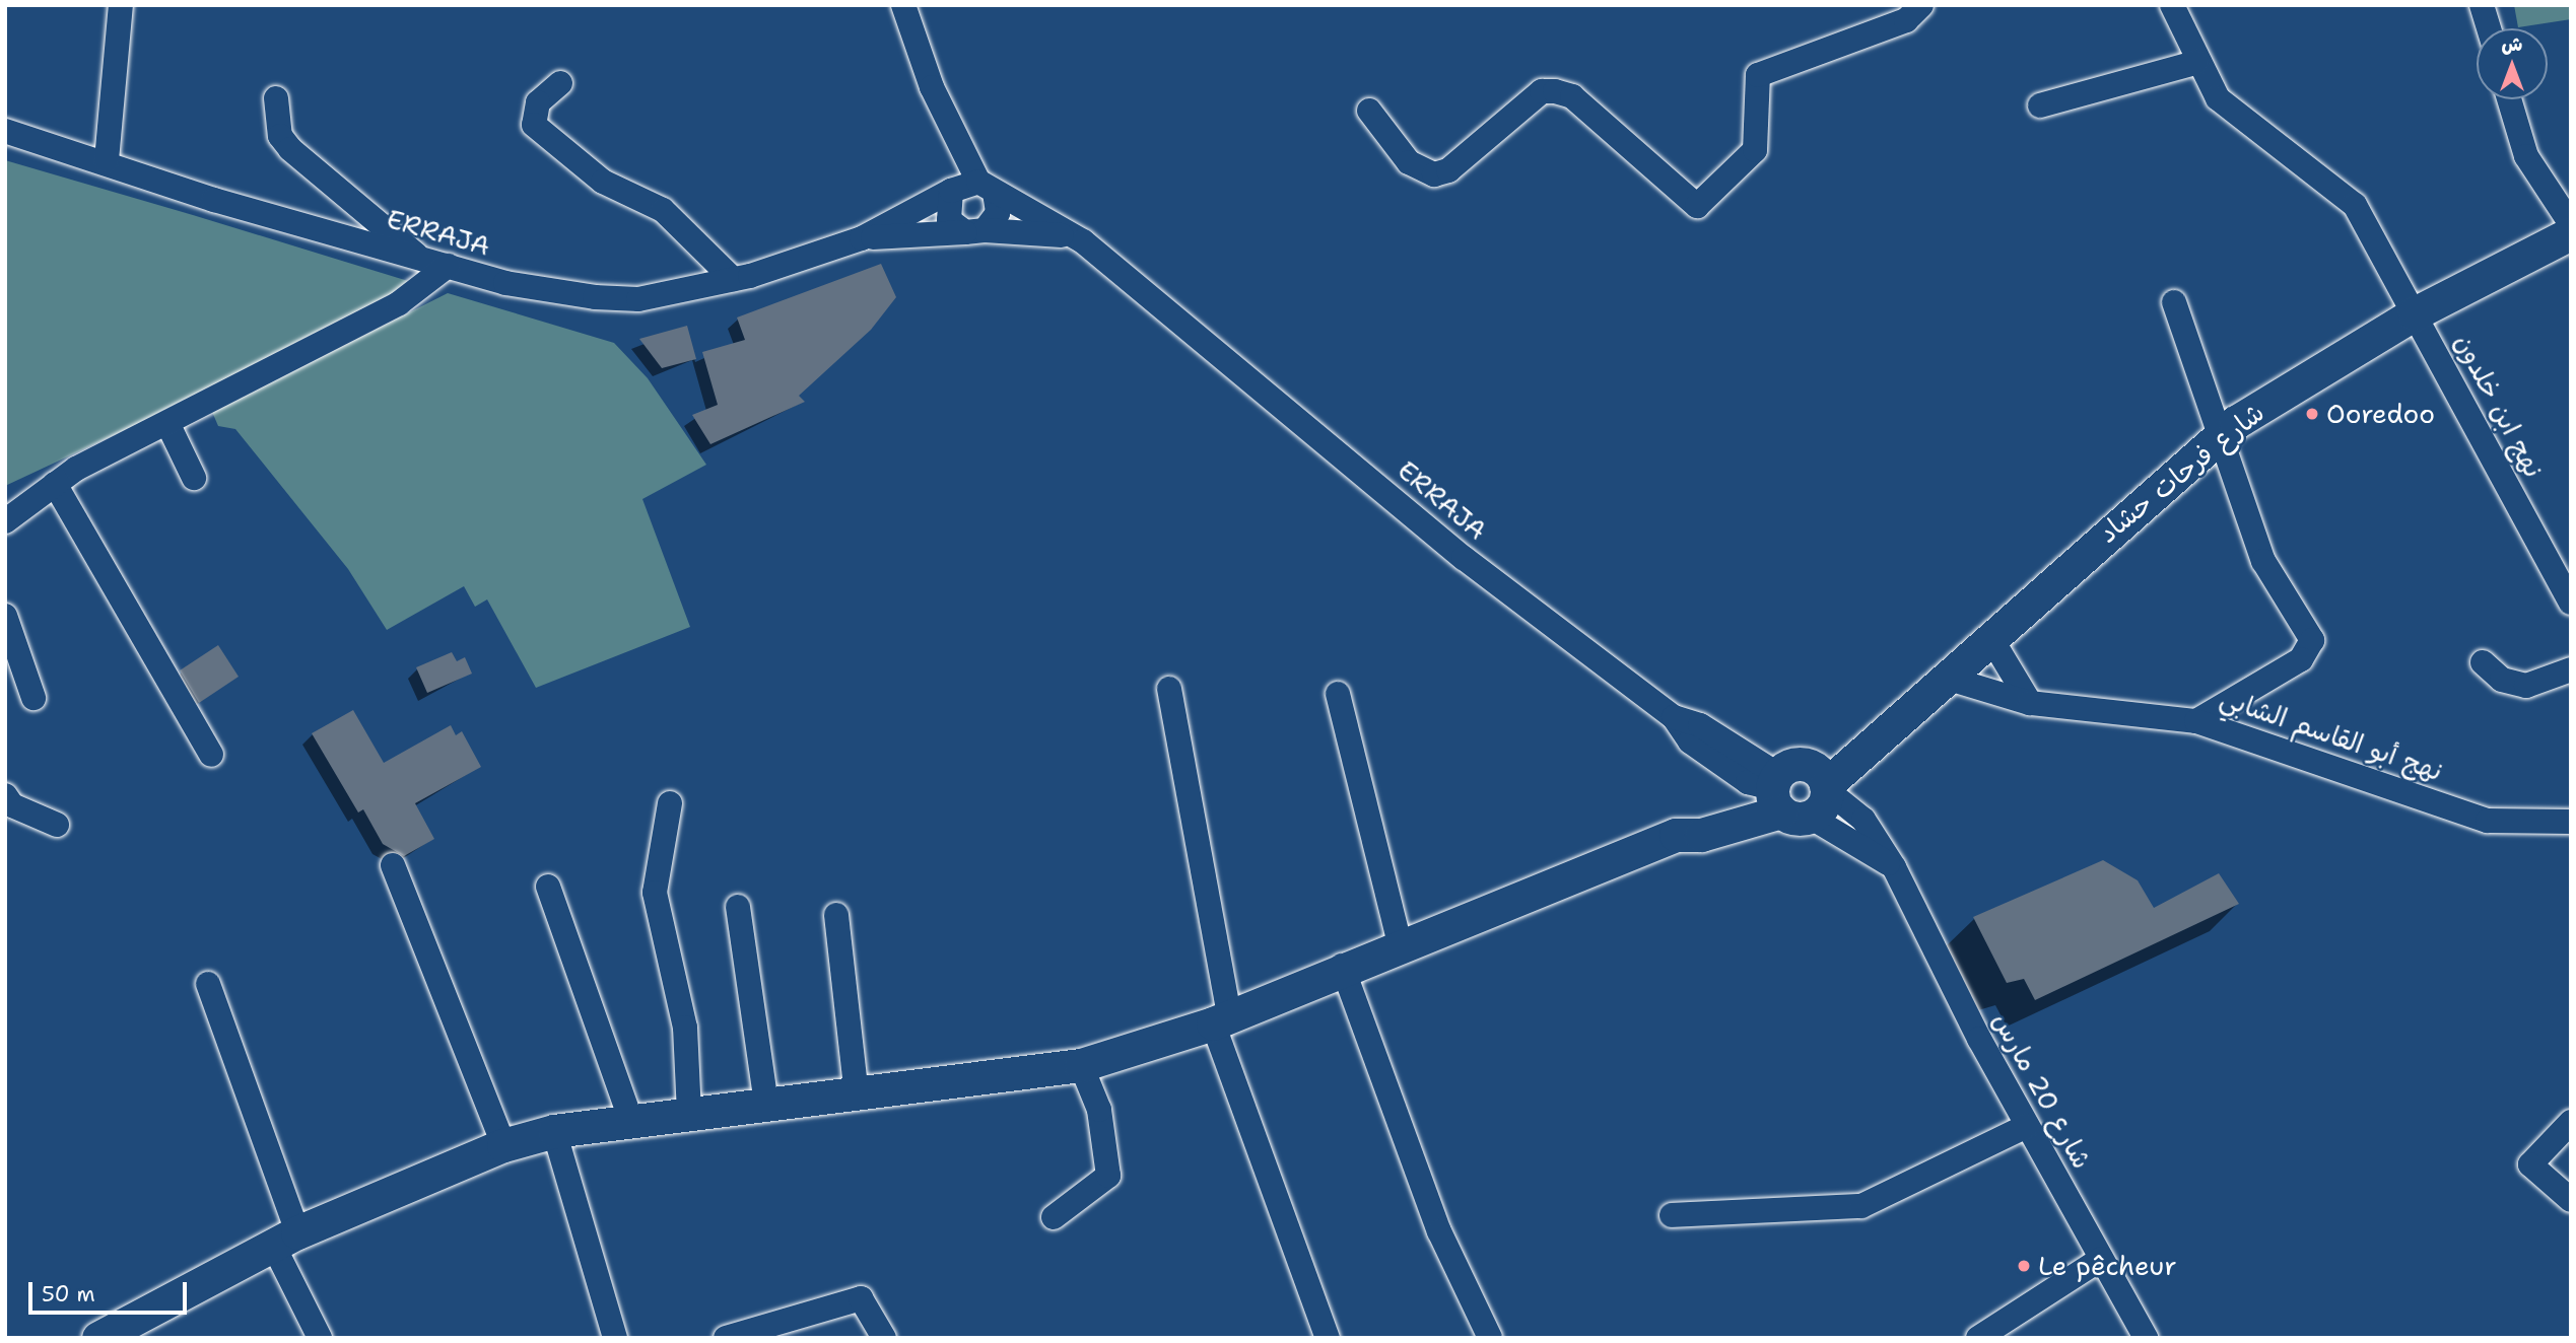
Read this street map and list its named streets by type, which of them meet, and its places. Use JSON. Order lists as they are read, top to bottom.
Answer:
{
  "streets": {
    "main road": ["شارع فرحات حشاد"],
    "street": [
      "ERRAJA",
      "نهج ابن خلدون",
      "نهج أبو القاسم الشابي",
      "شارع 20 مارس"
    ]
  },
  "crossings": [
    ["ERRAJA", "شارع فرحات حشاد"],
    ["ERRAJA", "شارع 20 مارس"],
    ["نهج ابن خلدون", "شارع فرحات حشاد"],
    ["شارع فرحات حشاد", "نهج أبو القاسم الشابي"],
    ["شارع فرحات حشاد", "شارع 20 مارس"]
  ],
  "places": ["Ooredoo", "Le pêcheur"],
  "scale_bar": "50 m",
  "north": "top"
}
